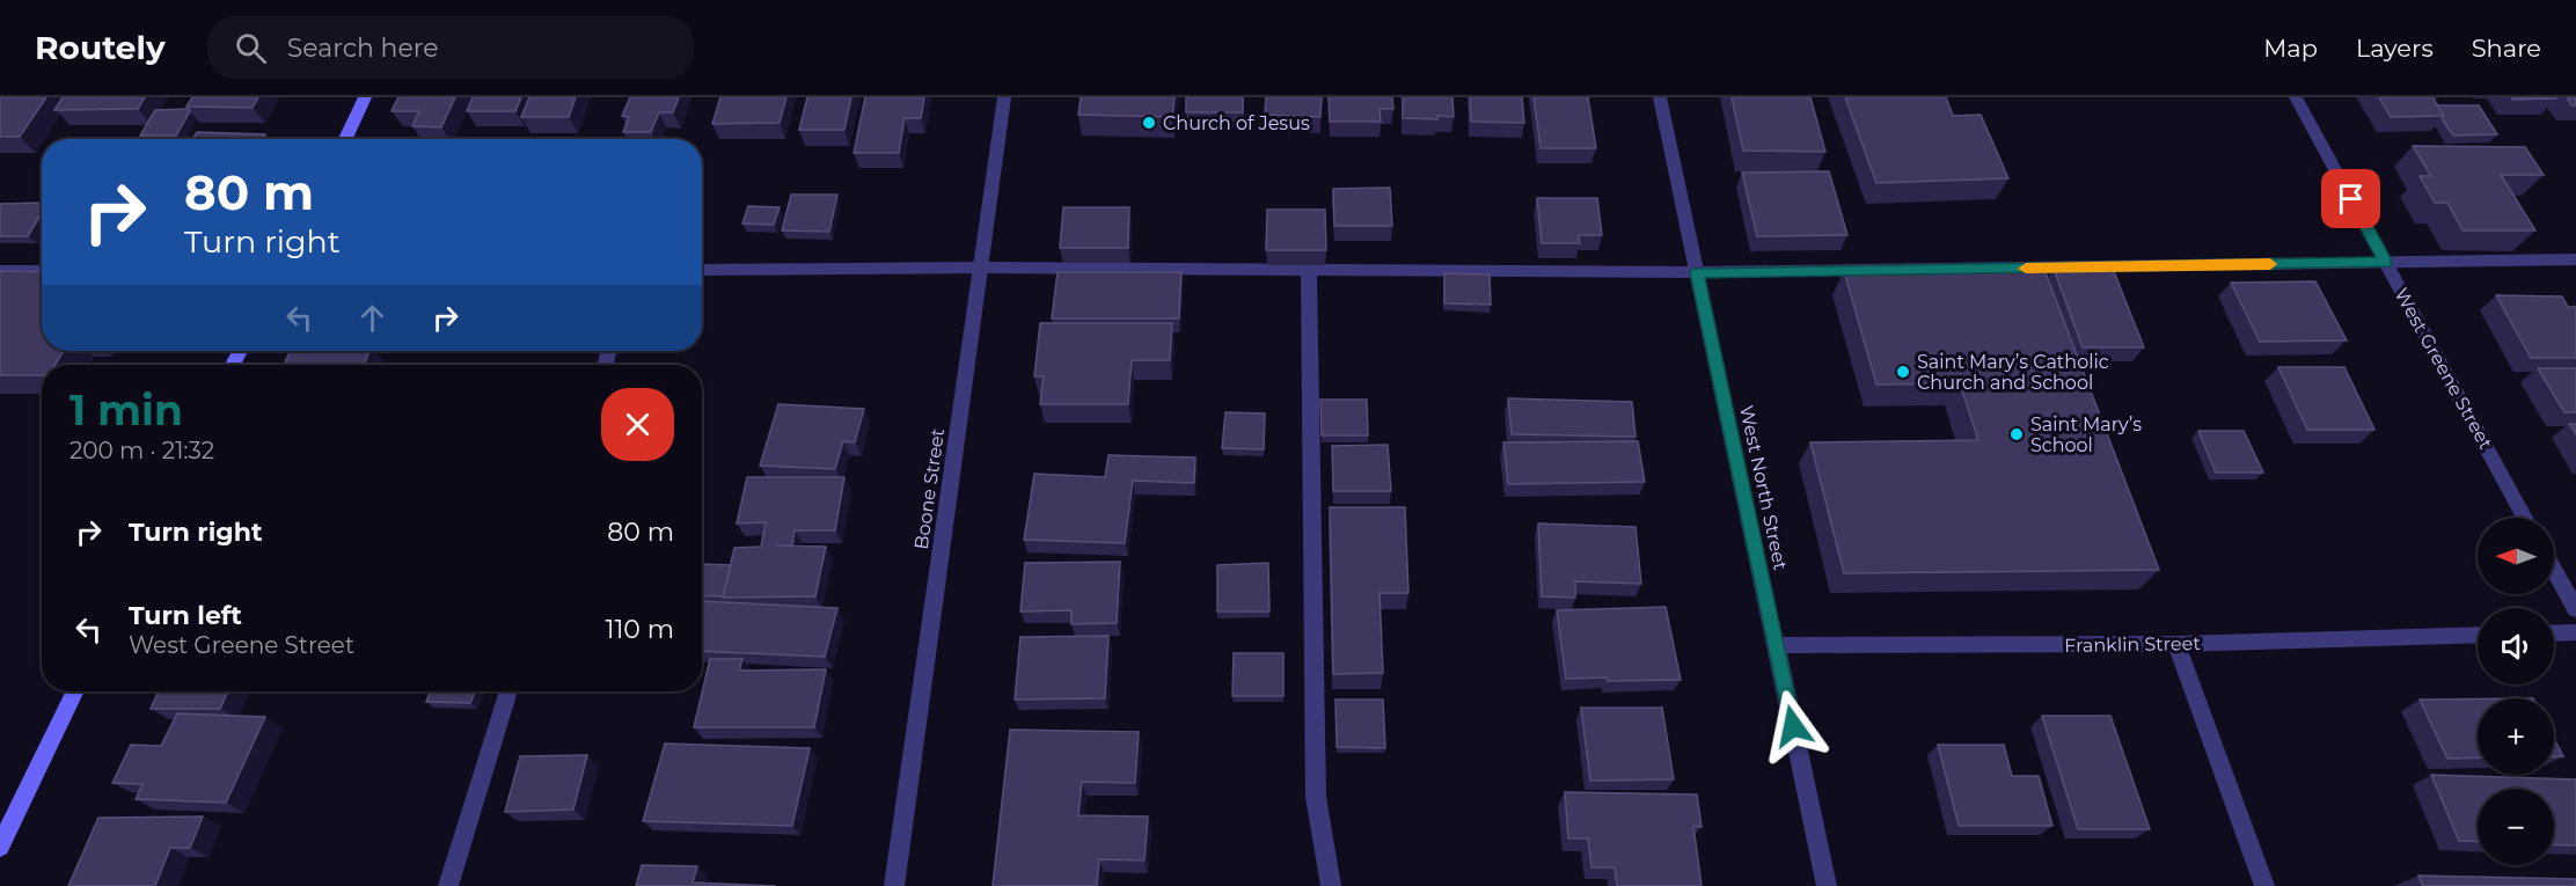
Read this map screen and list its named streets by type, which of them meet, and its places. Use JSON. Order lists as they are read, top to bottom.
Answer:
{
  "streets": {
    "street": [
      "West Greene Street",
      "West North Street",
      "Boone Street",
      "Franklin Street"
    ]
  },
  "crossings": [
    ["West North Street", "Franklin Street"]
  ],
  "places": ["Church of Jesus", "Saint Mary’s Catholic Church and School", "Saint Mary’s School"],
  "north": "left",
  "page": {
    "header": "Routely",
    "search": "Search here",
    "nav": ["Map", "Layers", "Share"],
    "turn": ["80 m", "Turn right"],
    "heading": ["1 min", "200 m · 21:32"],
    "list": [
      {
        "name": "Turn right",
        "value": "80 m"
      },
      {
        "name": "Turn left",
        "note": "West Greene Street",
        "value": "110 m"
      }
    ],
    "map_buttons": ["+", "−"]
  }
}
